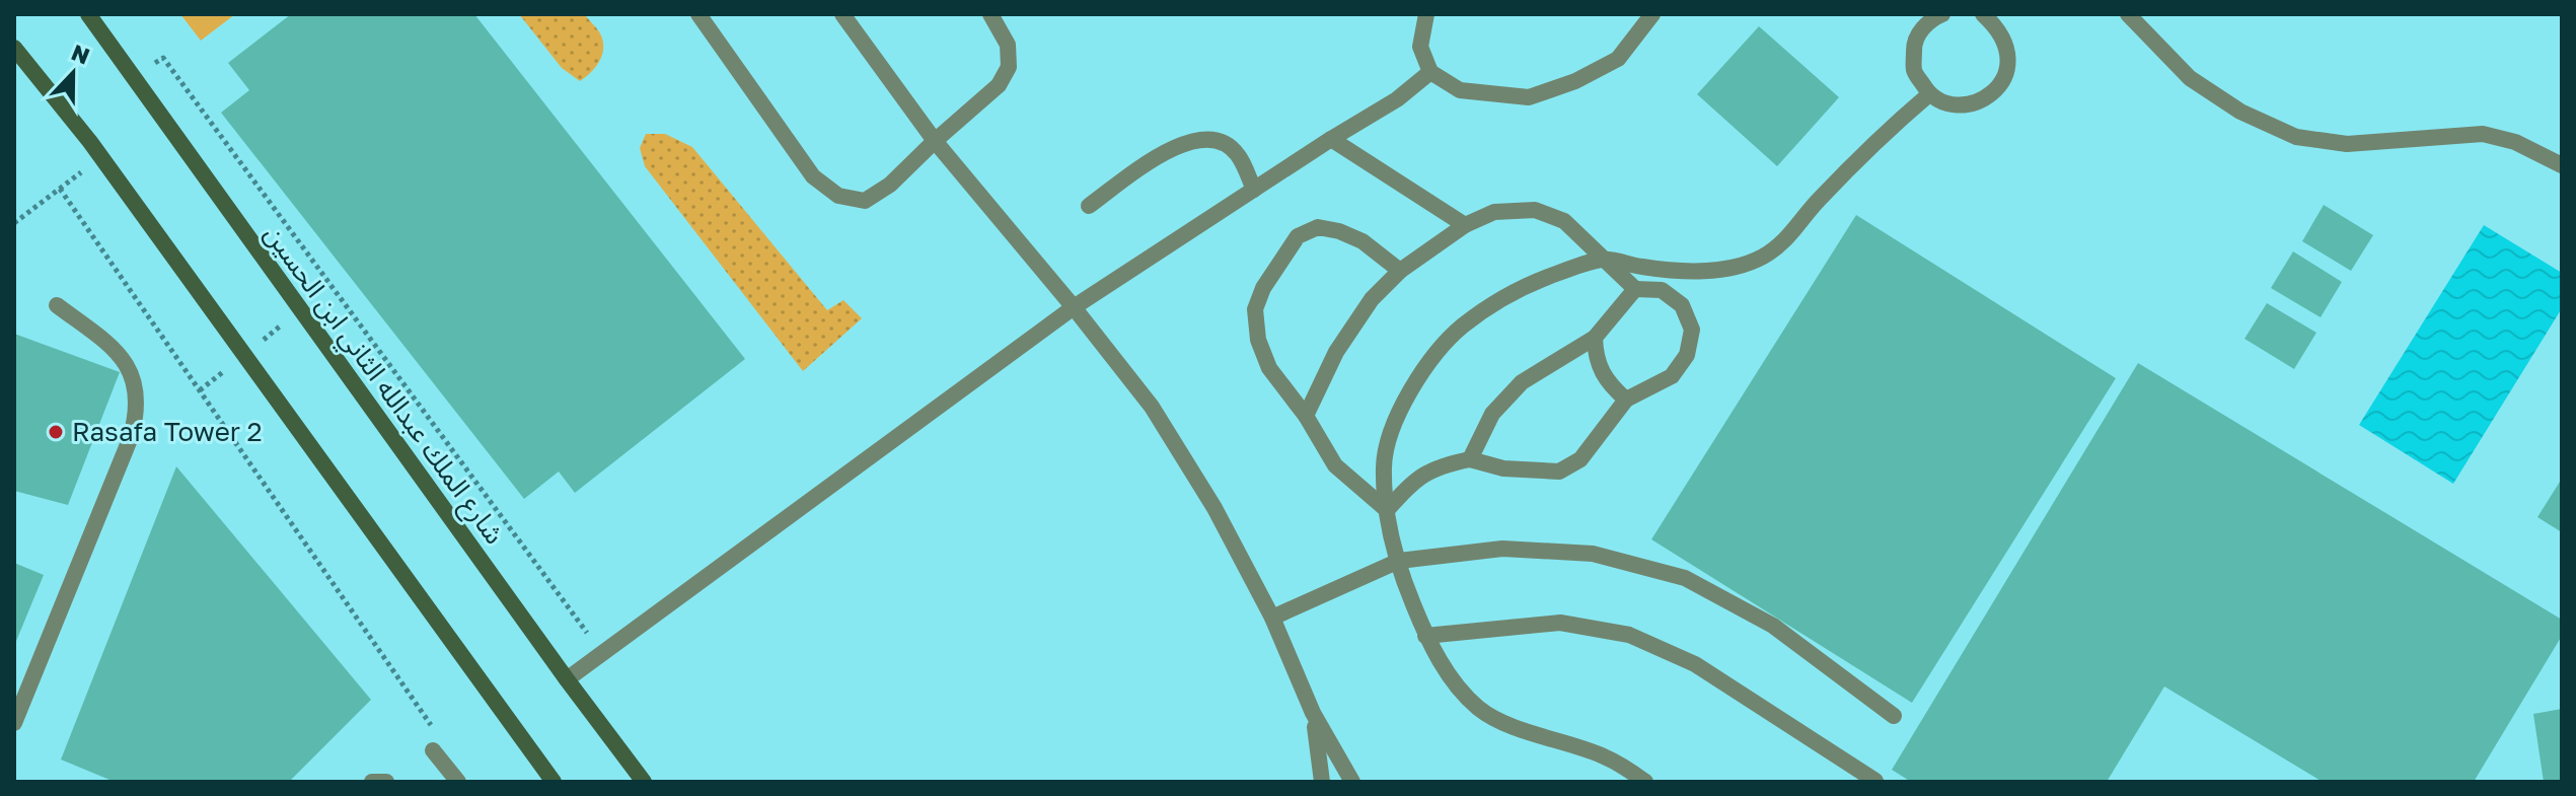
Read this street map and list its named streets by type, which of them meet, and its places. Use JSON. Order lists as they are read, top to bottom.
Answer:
{
  "streets": {
    "main road": ["شارع الملك عبدالله الثاني ابن الحسين"]
  },
  "places": ["Rasafa Tower 2"],
  "north": "top"
}
